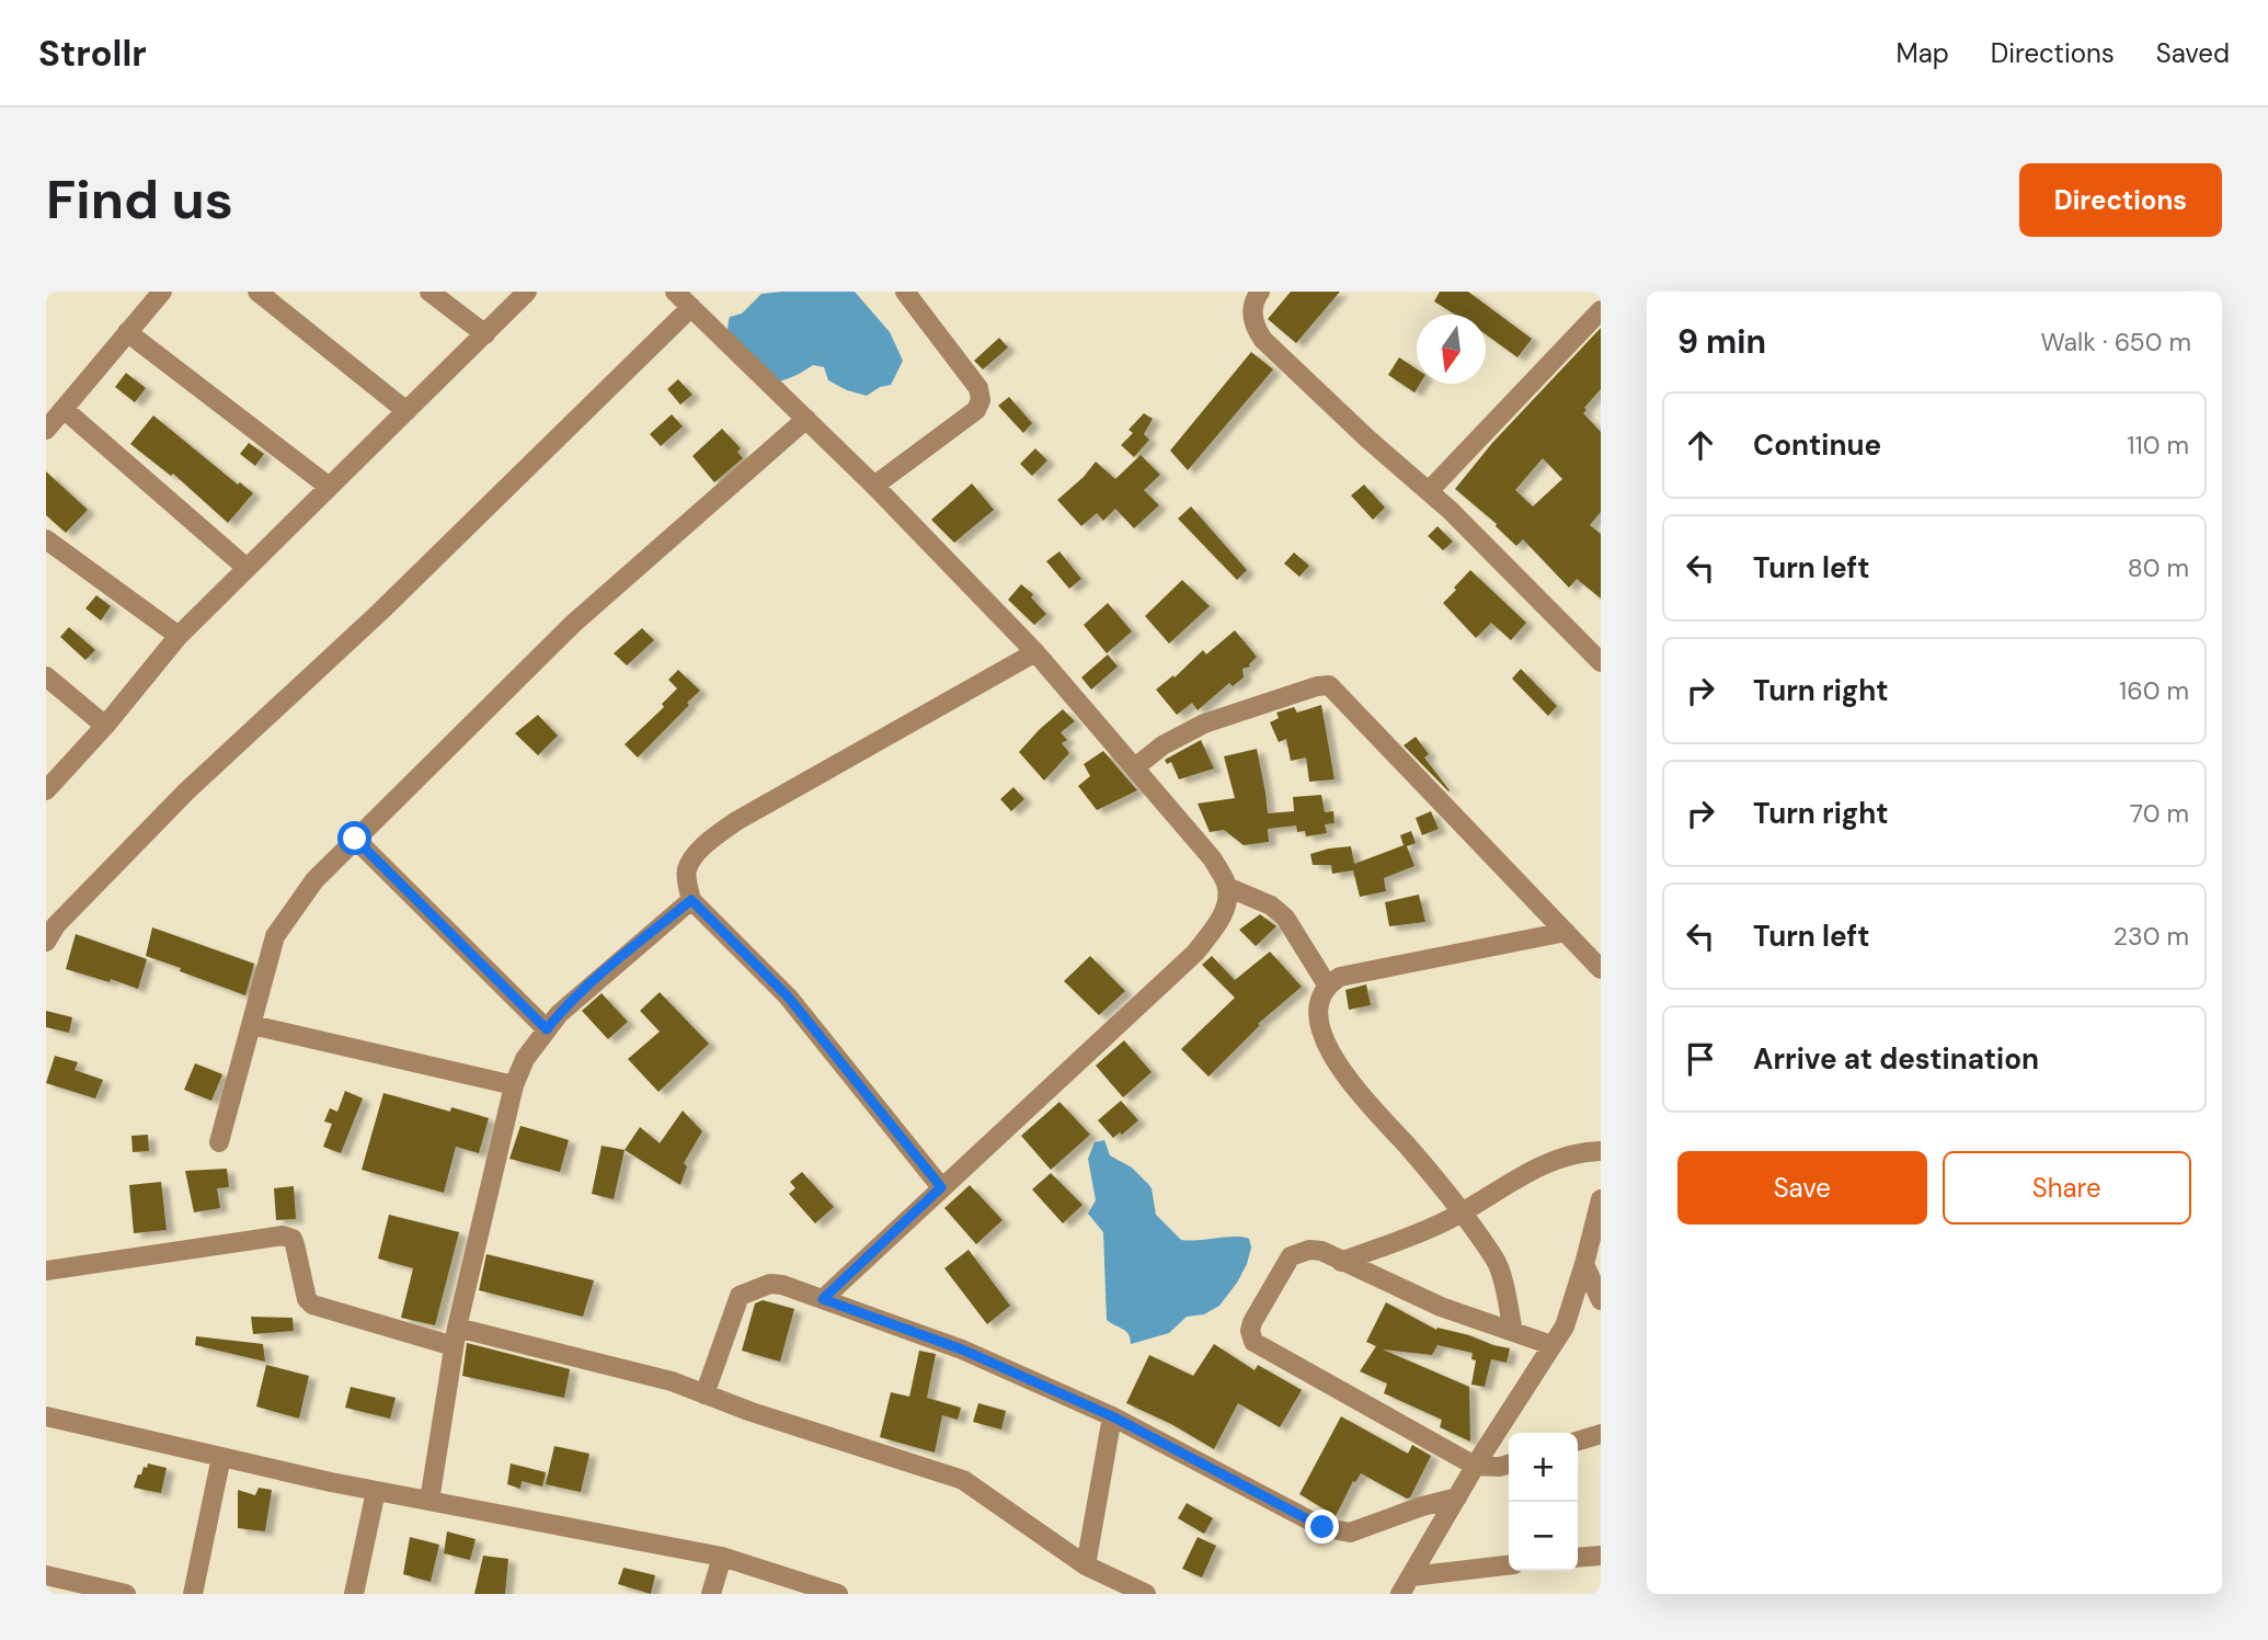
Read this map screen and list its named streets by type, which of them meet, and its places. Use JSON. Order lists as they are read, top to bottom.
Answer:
{
  "north": "bottom",
  "page": {
    "header": "Strollr",
    "nav": ["Map", "Directions", "Saved"],
    "buttons": [
      "Directions",
      ["Save", "Share"]
    ],
    "title": "Find us",
    "heading": ["9 min", "Walk · 650 m"],
    "list": [
      ["Continue", "110 m"],
      ["Turn left", "80 m"],
      ["Turn right", "160 m"],
      ["Turn right", "70 m"],
      ["Turn left", "230 m"],
      "Arrive at destination"
    ],
    "map_buttons": ["+", "−"]
  }
}
